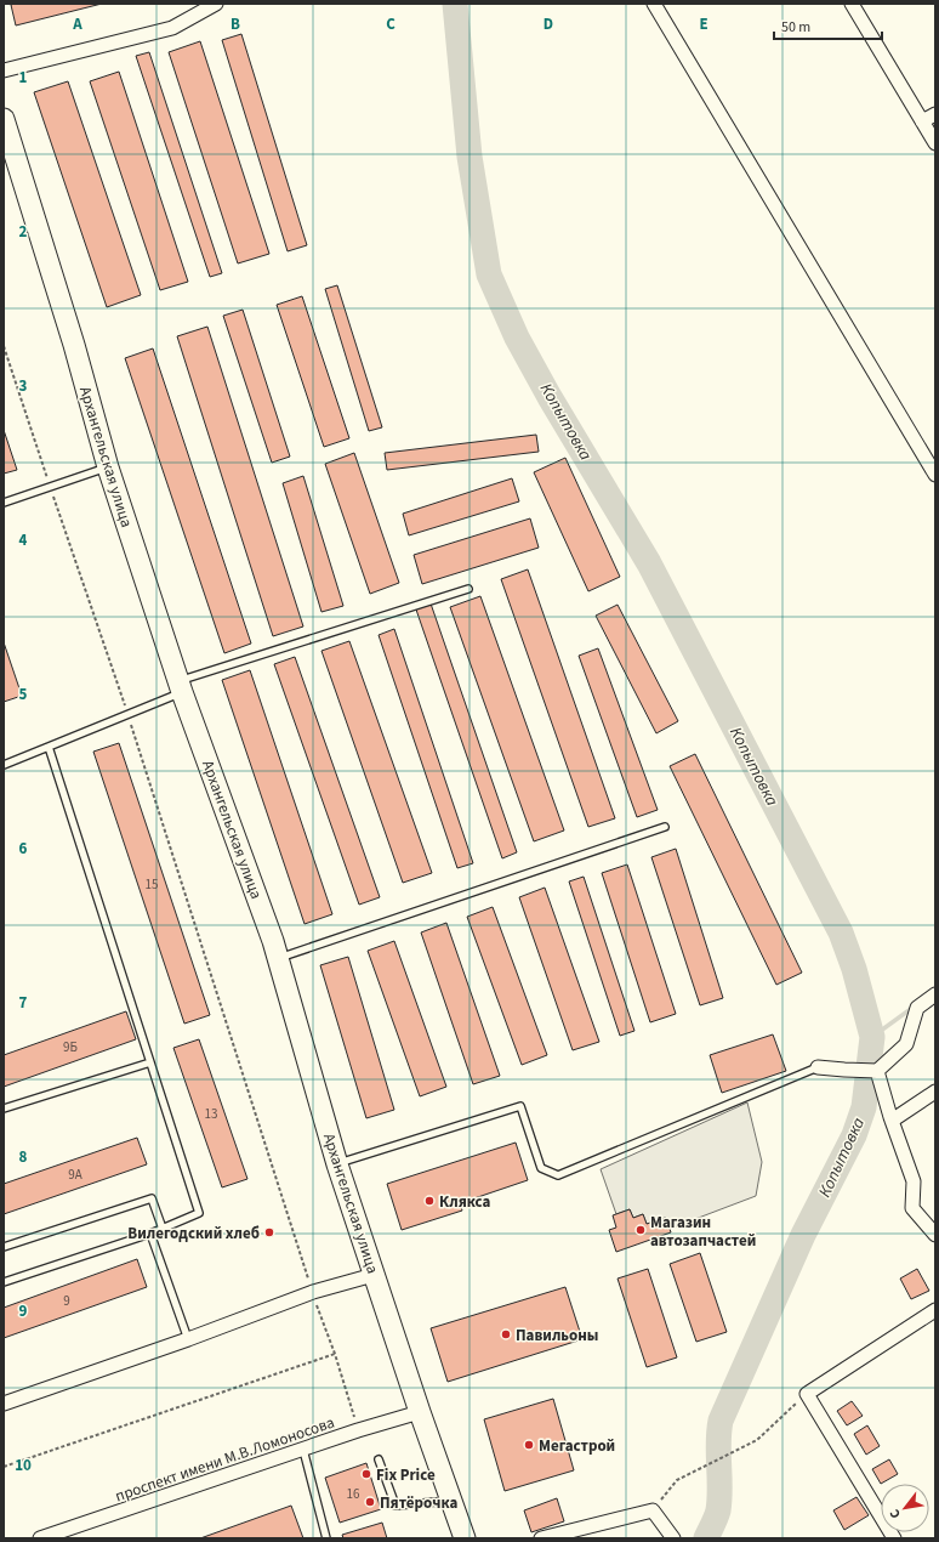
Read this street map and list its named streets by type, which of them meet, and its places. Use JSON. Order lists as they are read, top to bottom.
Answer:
{
  "streets": {
    "main road": ["Архангельская улица"],
    "street": ["проспект имени М.В.Ломоносова"]
  },
  "crossings": [
    ["Архангельская улица", "проспект имени М.В.Ломоносова"]
  ],
  "water": ["Копытовка"],
  "places": [
    "Клякса",
    "Магазин автозапчастей",
    "Вилегодский хлеб",
    "Павильоны",
    "Мегастрой",
    "Fix Price",
    "Пятёрочка"
  ],
  "house_numbers": [
    "15",
    "9Б",
    "13",
    "9А",
    "9",
    "16"
  ],
  "scale_bar": "50 m",
  "north": "bottom left",
  "grid": {
    "columns": [
      "A",
      "B",
      "C",
      "D",
      "E"
    ],
    "rows": [
      "1",
      "2",
      "3",
      "4",
      "5",
      "6",
      "7",
      "8",
      "9",
      "10"
    ]
  }
}
